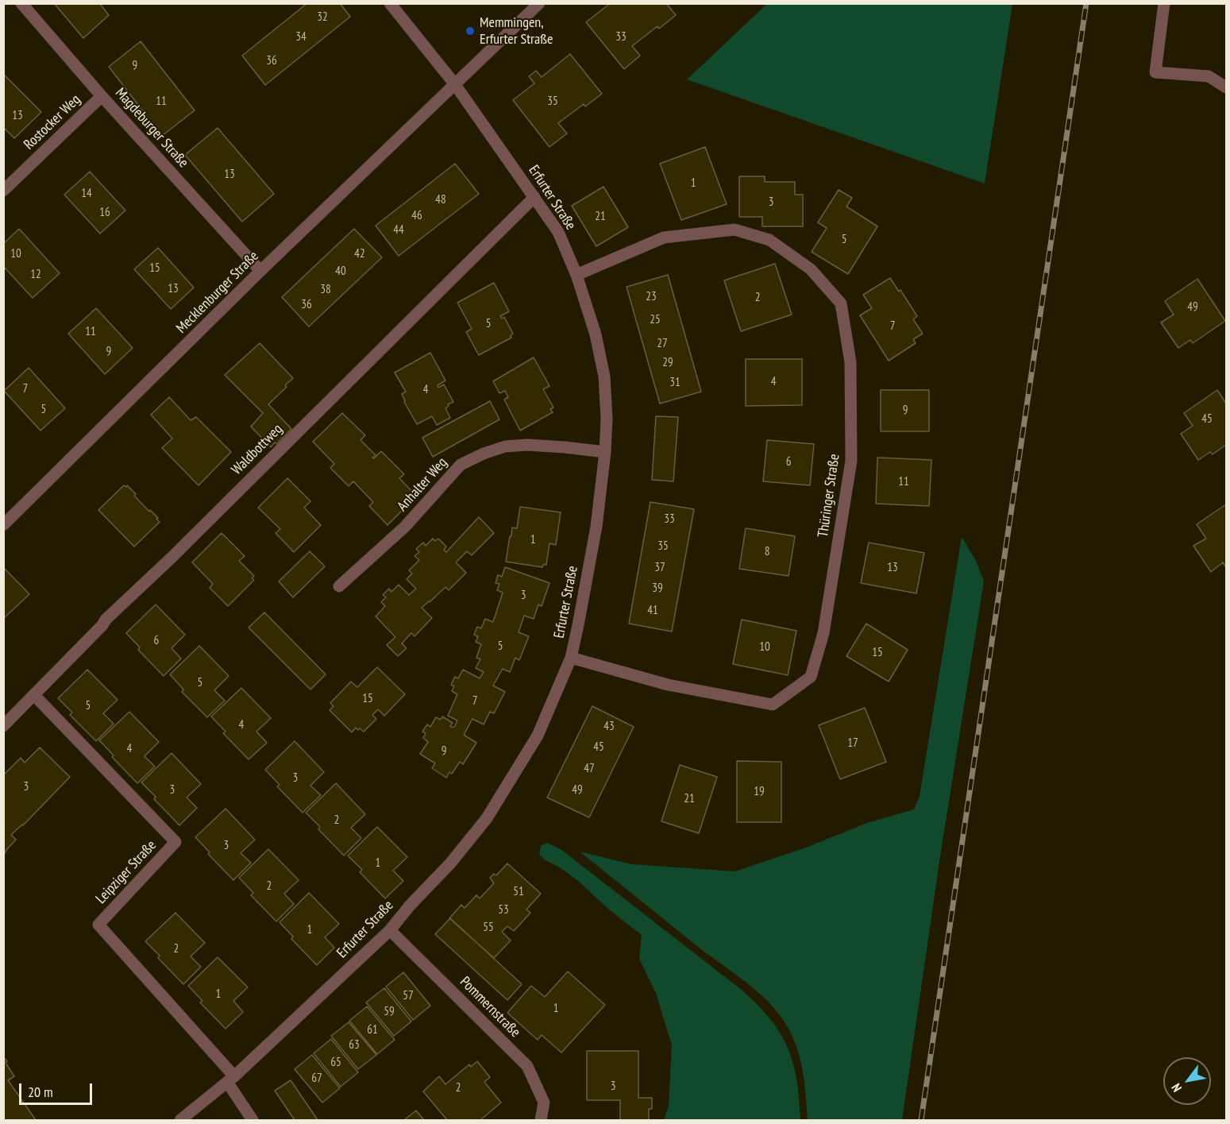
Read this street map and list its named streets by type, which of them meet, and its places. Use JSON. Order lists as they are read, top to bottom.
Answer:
{
  "streets": {
    "street": [
      "Rostocker Weg",
      "Magdeburger Straße",
      "Erfurter Straße",
      "Mecklenburger Straße",
      "Waldbottweg",
      "Anhalter Weg",
      "Thüringer Straße",
      "Leipziger Straße",
      "Pommernstraße"
    ]
  },
  "crossings": [
    ["Rostocker Weg", "Magdeburger Straße"],
    ["Magdeburger Straße", "Mecklenburger Straße"],
    ["Erfurter Straße", "Mecklenburger Straße"],
    ["Erfurter Straße", "Waldbottweg"],
    ["Erfurter Straße", "Anhalter Weg"],
    ["Erfurter Straße", "Thüringer Straße"],
    ["Erfurter Straße", "Leipziger Straße"],
    ["Erfurter Straße", "Pommernstraße"],
    ["Waldbottweg", "Leipziger Straße"]
  ],
  "places": ["Memmingen, Erfurter Straße"],
  "house_numbers": [
    "32",
    "34",
    "33",
    "36",
    "9",
    "11",
    "35",
    "13",
    "13",
    "1",
    "14",
    "48",
    "3",
    "16",
    "46",
    "21",
    "44",
    "5",
    "10",
    "42",
    "15",
    "40",
    "12",
    "13",
    "38",
    "23",
    "2",
    "36",
    "49",
    "25",
    "5",
    "7",
    "11",
    "27",
    "9",
    "29",
    "4",
    "31",
    "7",
    "4",
    "5",
    "9",
    "45",
    "6",
    "11",
    "33",
    "1",
    "35",
    "8",
    "37",
    "13",
    "39",
    "3",
    "41",
    "6",
    "5",
    "10",
    "15",
    "5",
    "15",
    "7",
    "5",
    "4",
    "43",
    "17",
    "45",
    "4",
    "9",
    "47",
    "3",
    "3",
    "3",
    "49",
    "19",
    "21",
    "2",
    "3",
    "1",
    "2",
    "51",
    "53",
    "55",
    "1",
    "2",
    "1",
    "57",
    "1",
    "59",
    "61",
    "63",
    "65",
    "67",
    "3",
    "2"
  ],
  "scale_bar": "20 m",
  "north": "bottom left"
}
